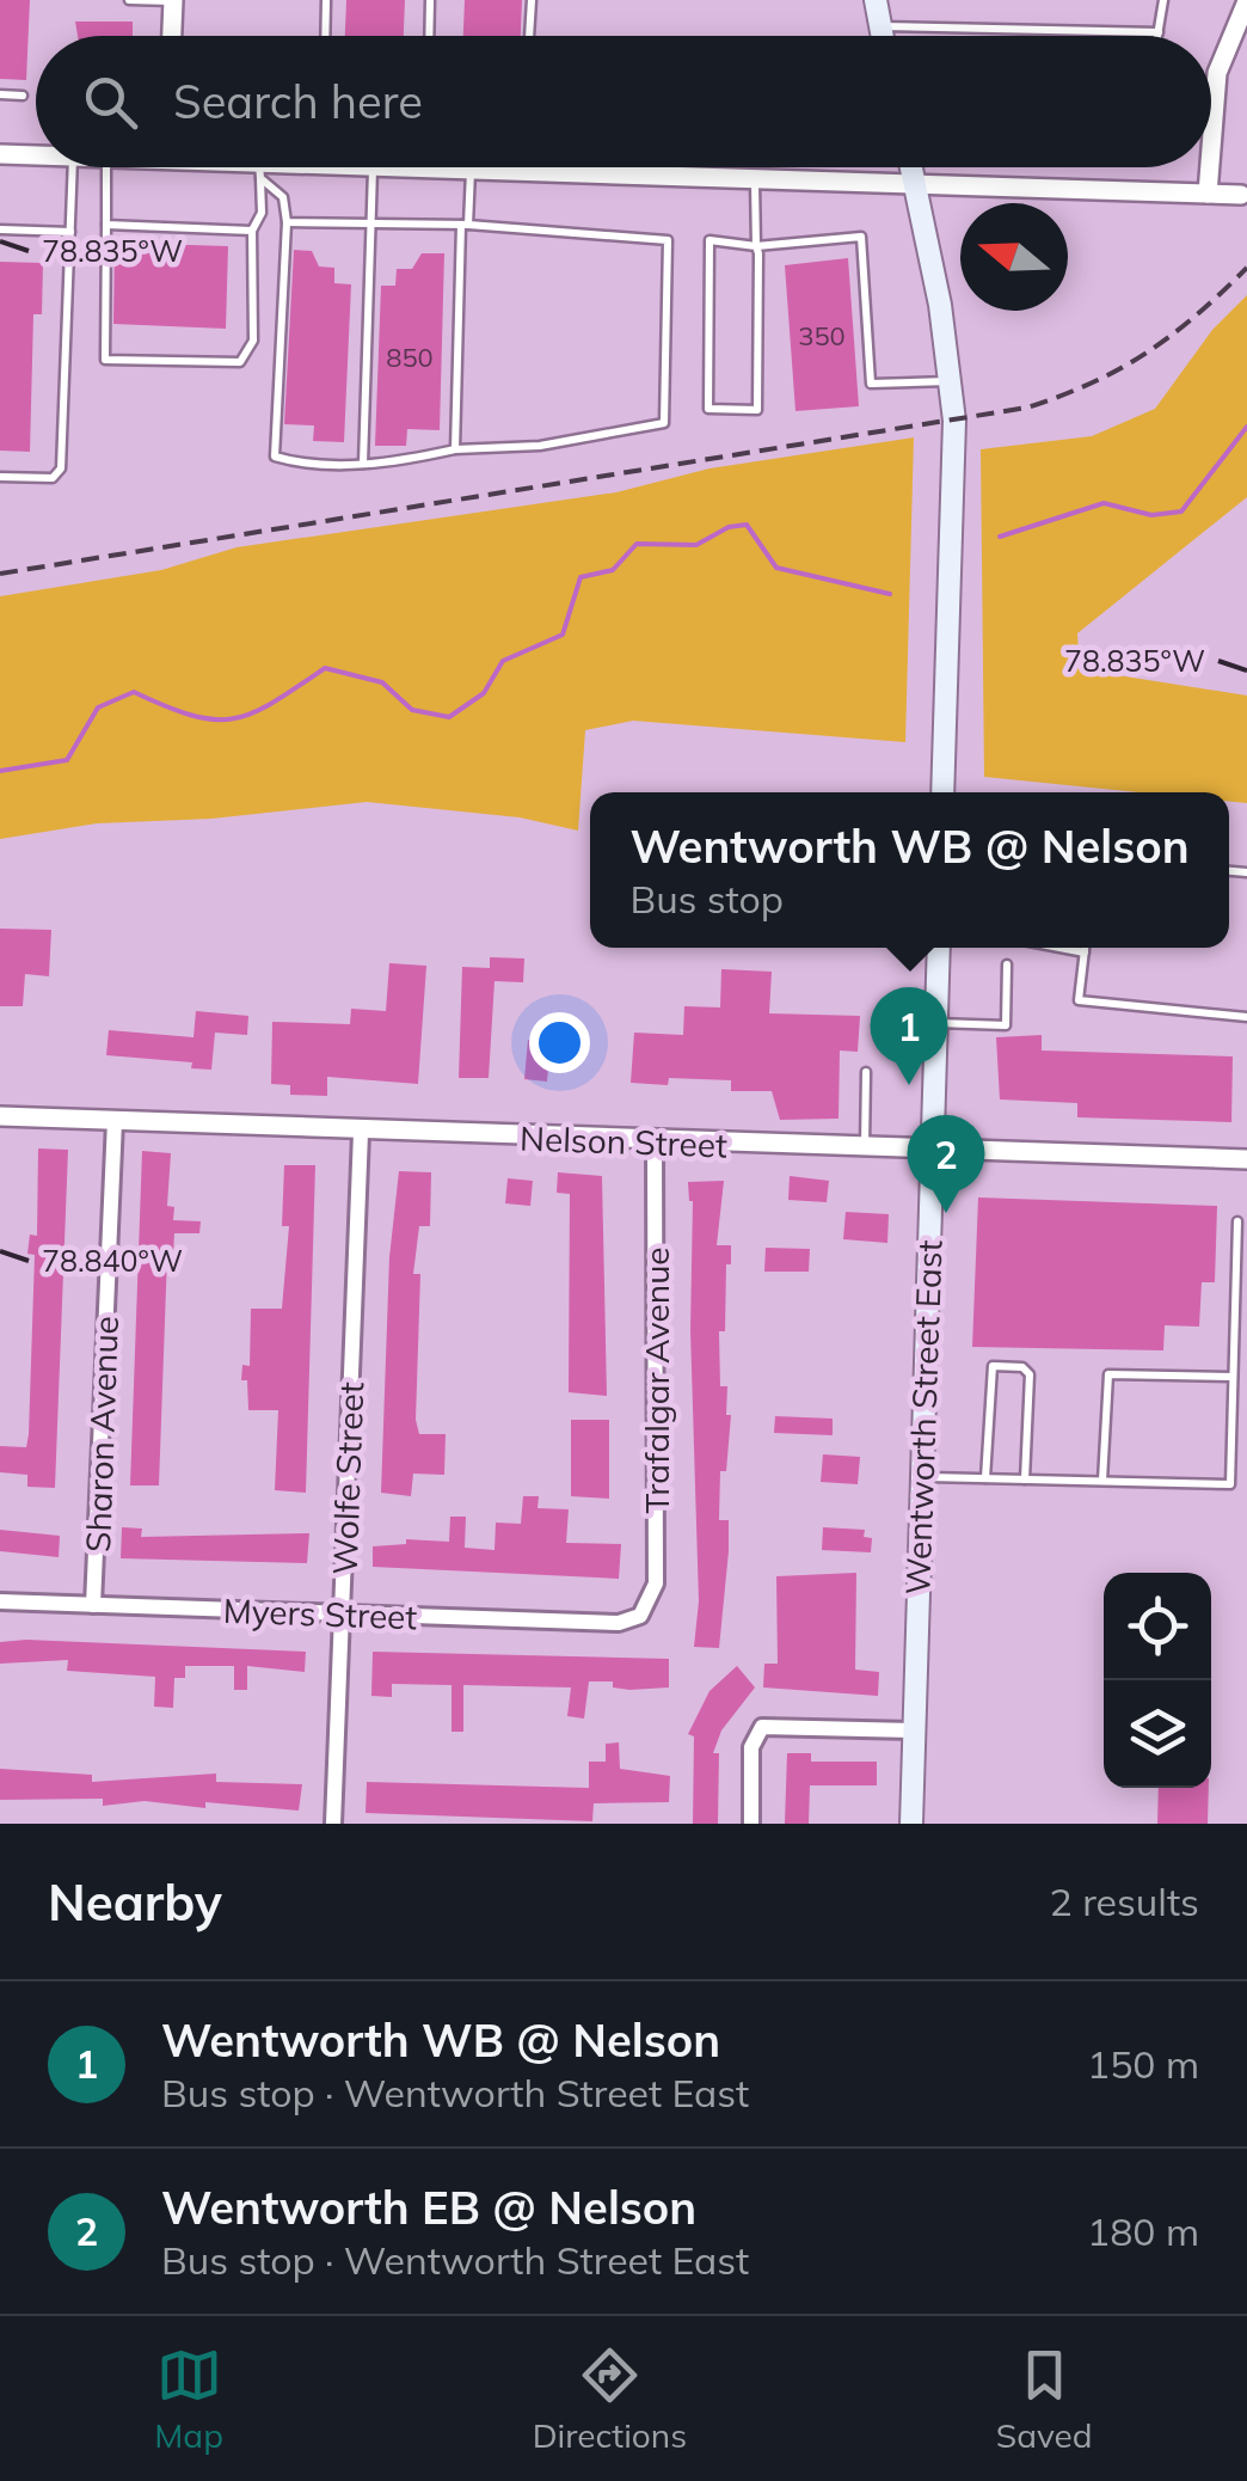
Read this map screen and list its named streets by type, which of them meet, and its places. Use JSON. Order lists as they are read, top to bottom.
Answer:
{
  "streets": {
    "main road": ["Wentworth Street East"],
    "street": [
      "Nelson Street",
      "Trafalgar Avenue",
      "Sharon Avenue",
      "Wolfe Street",
      "Myers Street"
    ]
  },
  "crossings": [
    ["Nelson Street", "Trafalgar Avenue"],
    ["Nelson Street", "Wentworth Street East"],
    ["Nelson Street", "Sharon Avenue"],
    ["Nelson Street", "Wolfe Street"],
    ["Trafalgar Avenue", "Myers Street"],
    ["Sharon Avenue", "Myers Street"],
    ["Wolfe Street", "Myers Street"]
  ],
  "house_numbers": ["350", "850"],
  "north": "left",
  "page": {
    "search": "Search here",
    "popup": ["Wentworth WB @ Nelson", "Bus stop"],
    "pins": ["1", "2"],
    "heading": ["Nearby", "2 results"],
    "list": [
      {
        "mark": "1",
        "name": "Wentworth WB @ Nelson",
        "note": "Bus stop · Wentworth Street East",
        "value": "150 m"
      },
      {
        "mark": "2",
        "name": "Wentworth EB @ Nelson",
        "note": "Bus stop · Wentworth Street East",
        "value": "180 m"
      }
    ],
    "nav": ["Map", "Directions", "Saved"]
  },
  "coordinates": ["78.835°W", "78.840°W"]
}
